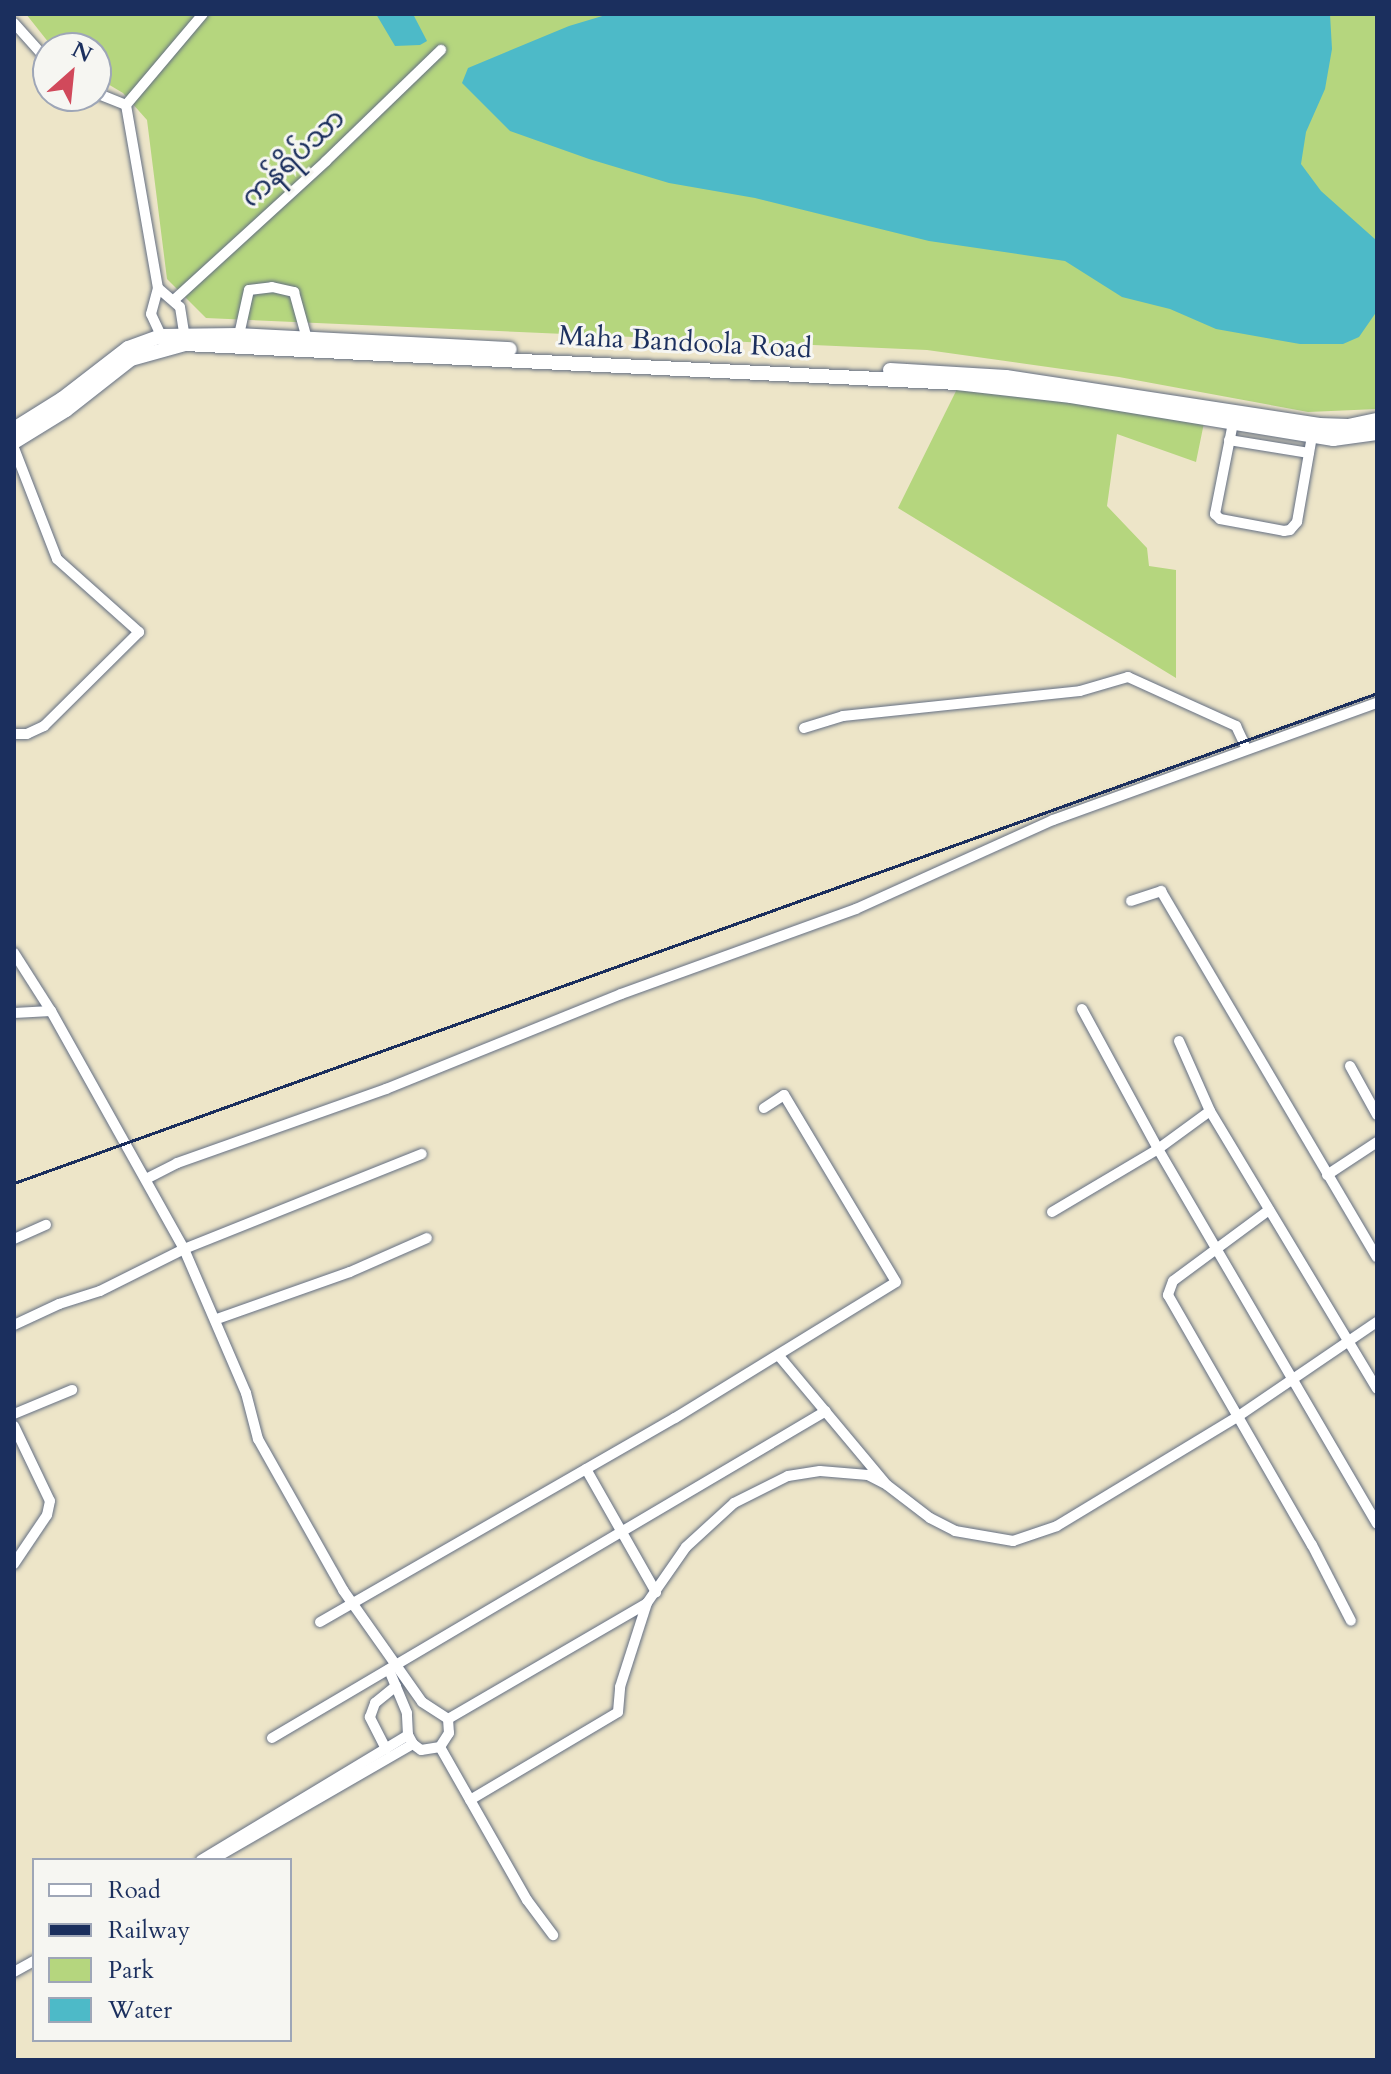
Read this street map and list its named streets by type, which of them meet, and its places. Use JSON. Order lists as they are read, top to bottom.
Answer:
{
  "streets": {
    "main road": ["Maha Bandoola Road"],
    "street": ["ကန်ရိပ်သာ"]
  },
  "legend": [
    "Road",
    "Railway",
    "Park",
    "Water"
  ],
  "north": "top right"
}
